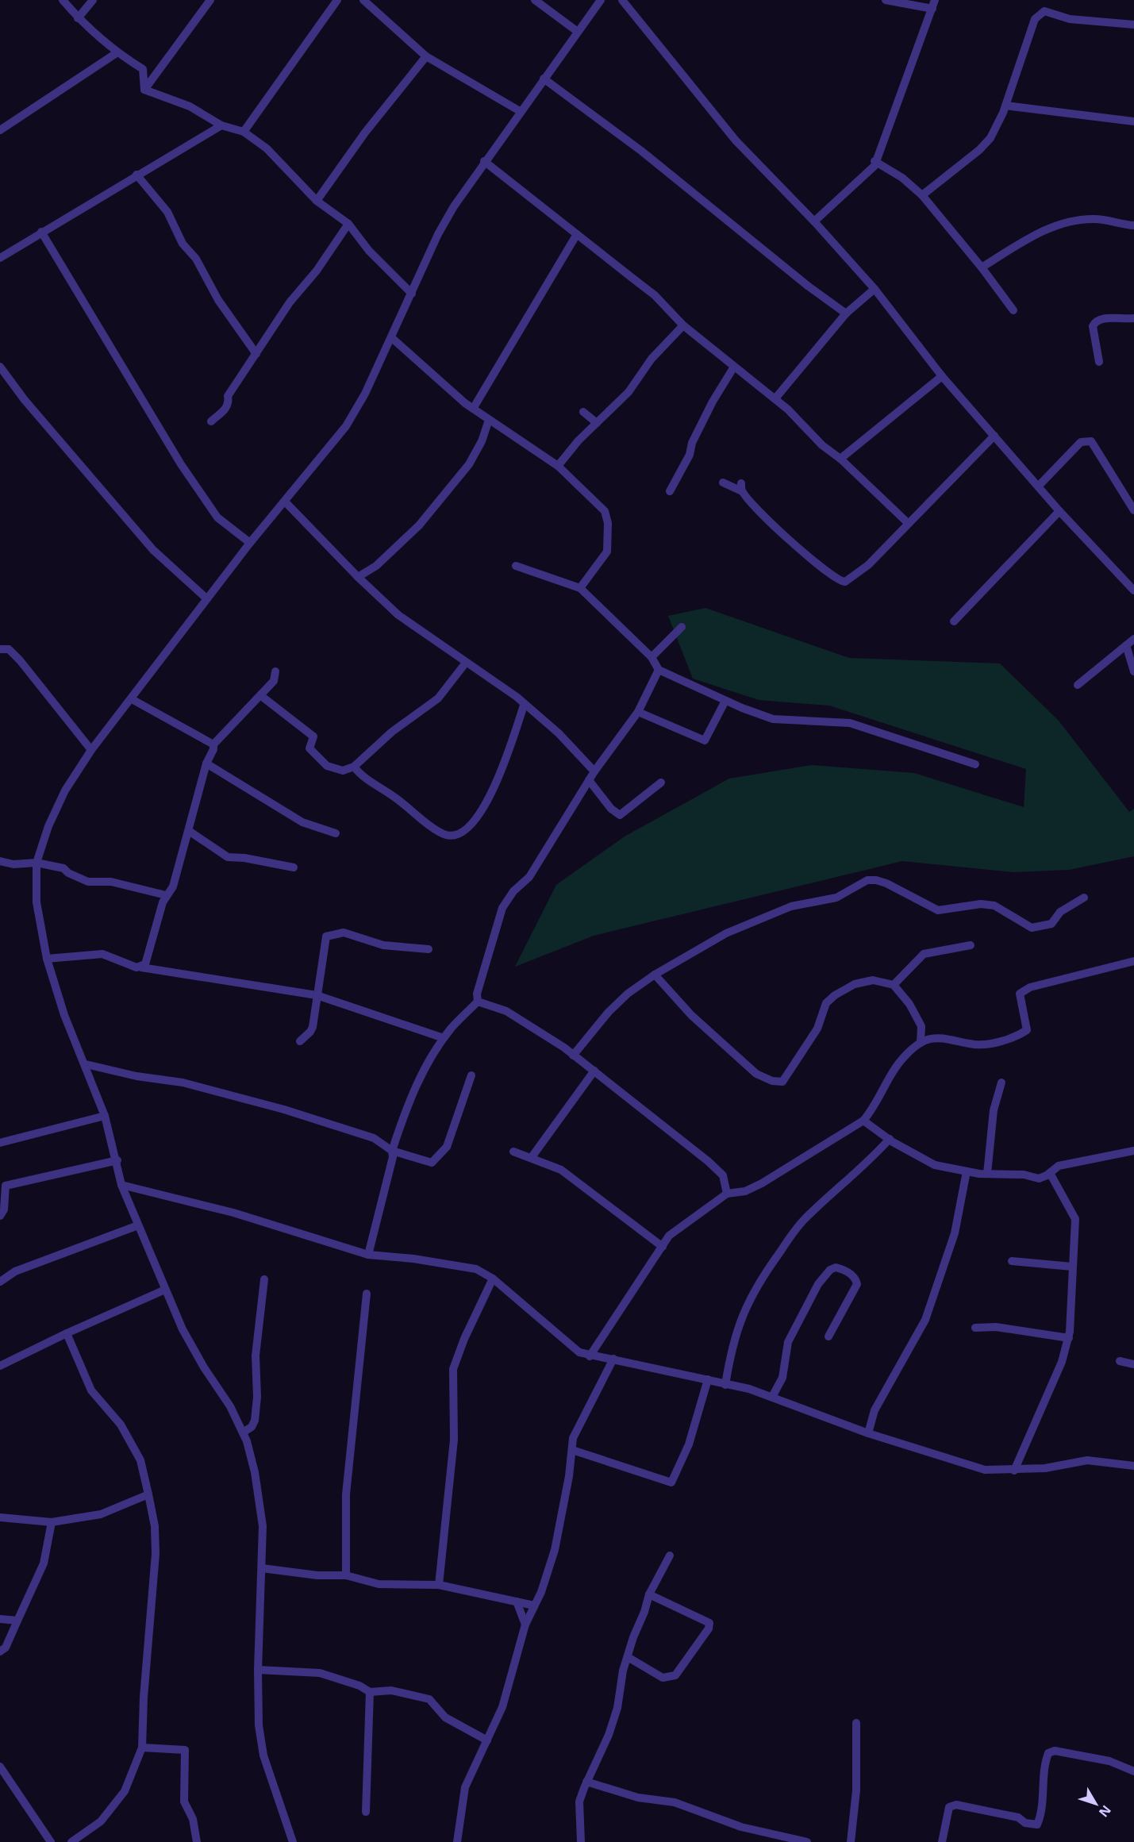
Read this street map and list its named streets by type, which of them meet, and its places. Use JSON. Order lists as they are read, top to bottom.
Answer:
{
  "north": "bottom right"
}
